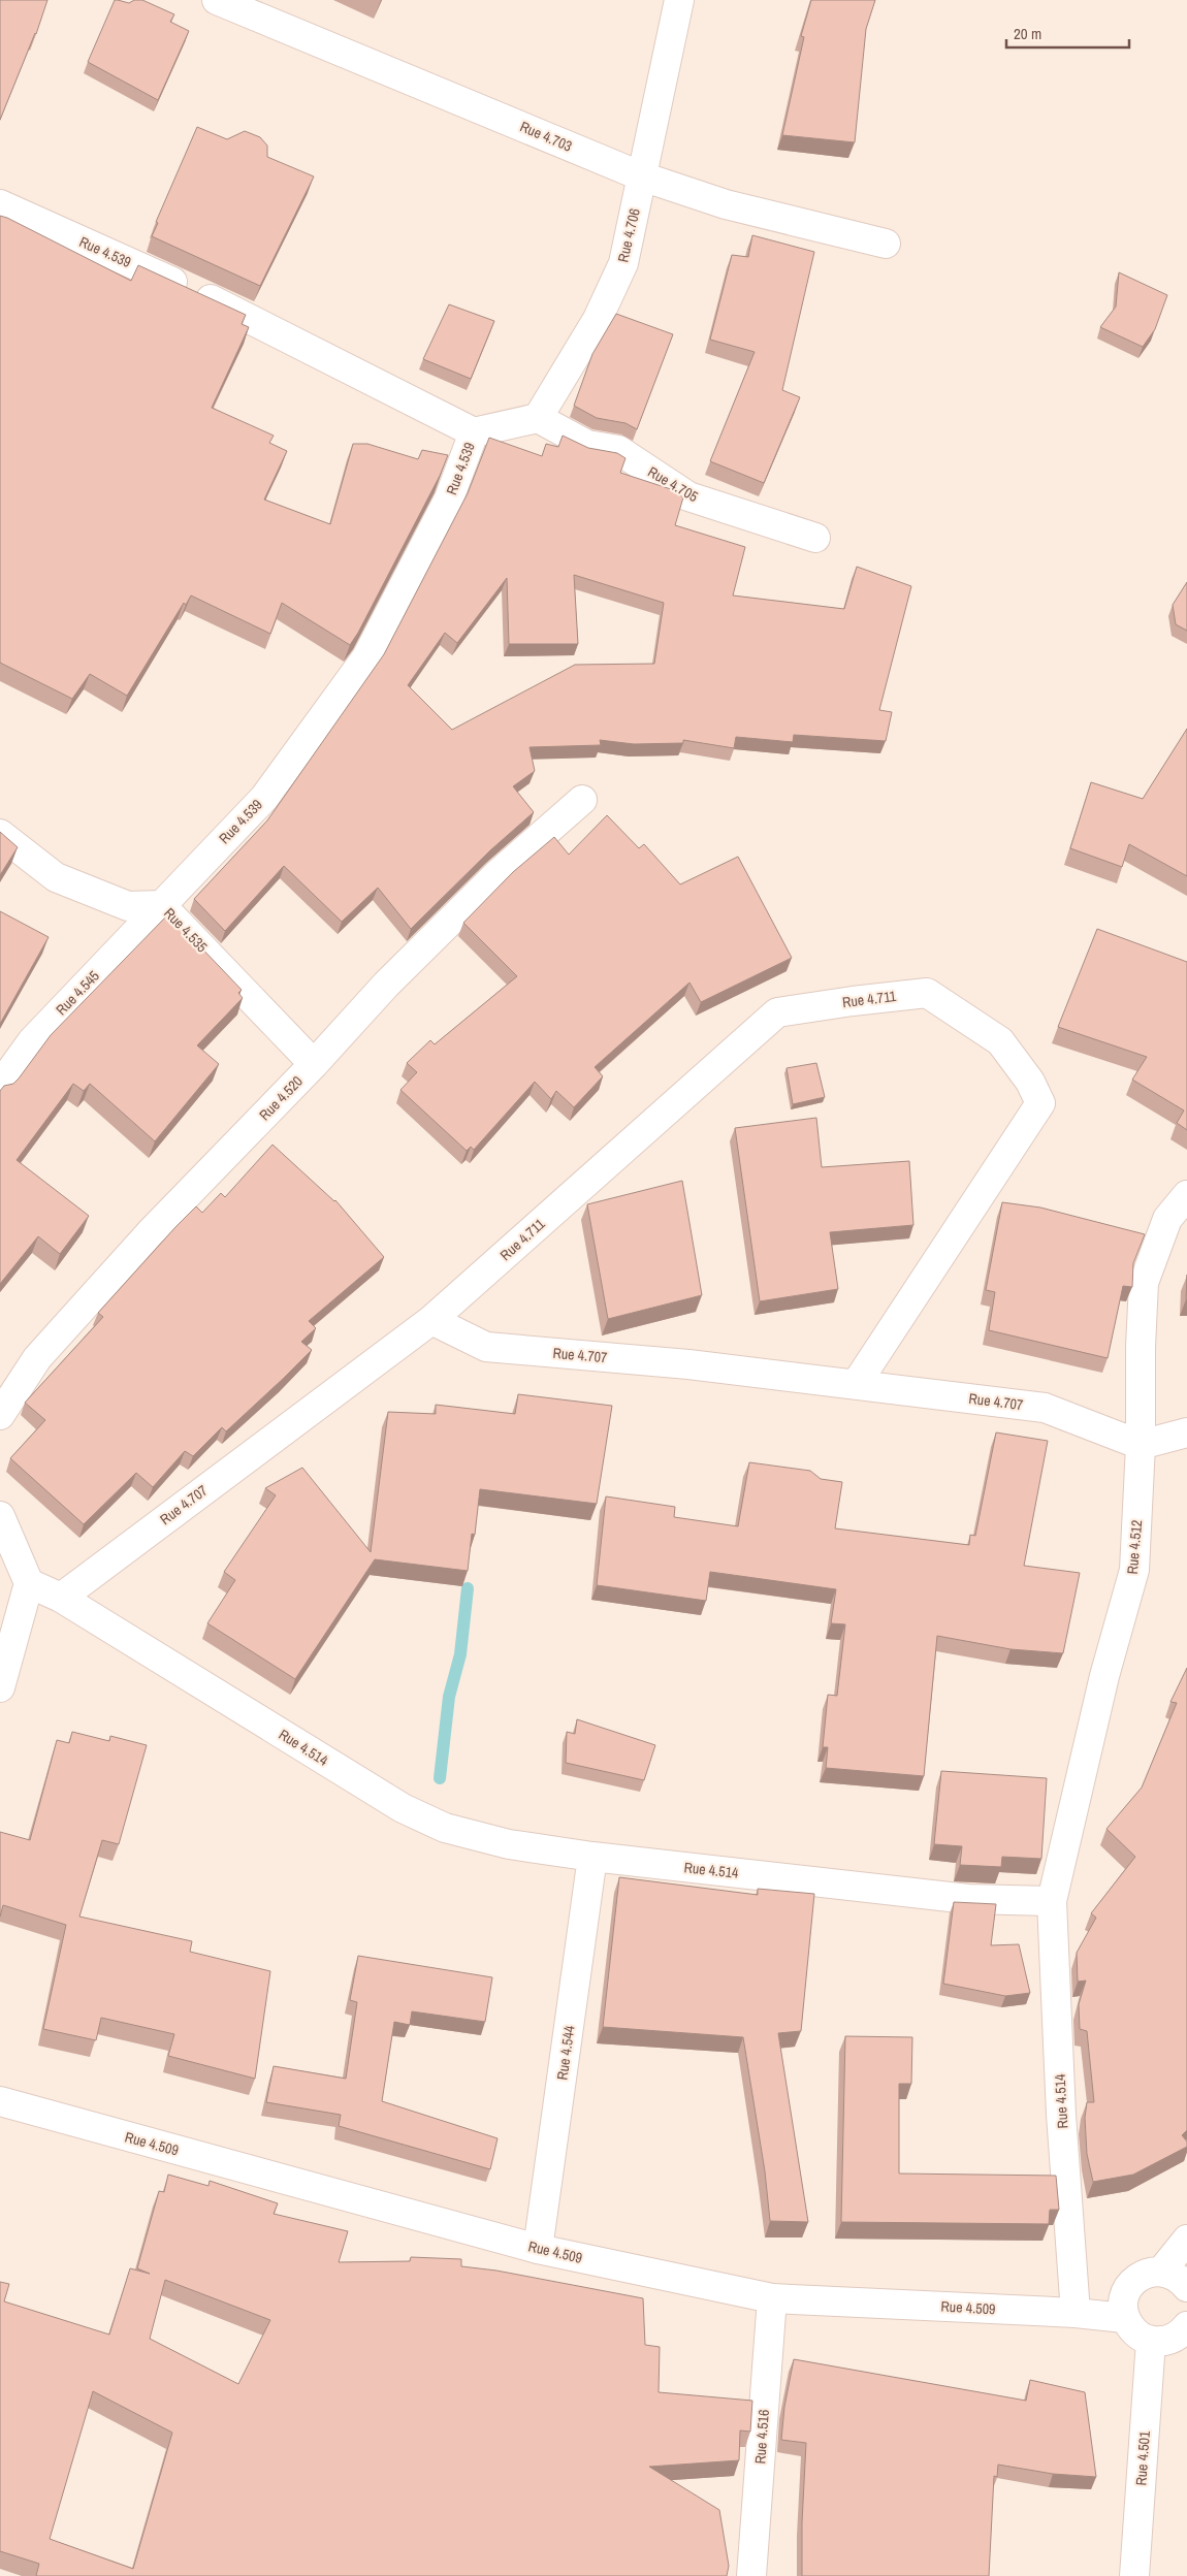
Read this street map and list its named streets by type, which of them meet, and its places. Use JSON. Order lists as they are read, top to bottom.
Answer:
{
  "streets": {
    "street": [
      "Rue 4.703",
      "Rue 4.706",
      "Rue 4.539",
      "Rue 4.705",
      "Rue 4.535",
      "Rue 4.545",
      "Rue 4.711",
      "Rue 4.520",
      "Rue 4.707",
      "Rue 4.512",
      "Rue 4.514",
      "Rue 4.544",
      "Rue 4.509",
      "Rue 4.516",
      "Rue 4.501"
    ]
  },
  "crossings": [
    ["Rue 4.703", "Rue 4.706"],
    ["Rue 4.706", "Rue 4.705"],
    ["Rue 4.539", "Rue 4.535"],
    ["Rue 4.539", "Rue 4.545"],
    ["Rue 4.535", "Rue 4.545"],
    ["Rue 4.535", "Rue 4.520"],
    ["Rue 4.711", "Rue 4.707"],
    ["Rue 4.707", "Rue 4.512"],
    ["Rue 4.707", "Rue 4.514"],
    ["Rue 4.512", "Rue 4.514"],
    ["Rue 4.514", "Rue 4.544"],
    ["Rue 4.514", "Rue 4.509"],
    ["Rue 4.544", "Rue 4.509"],
    ["Rue 4.509", "Rue 4.516"]
  ],
  "scale_bar": "20 m"
}
